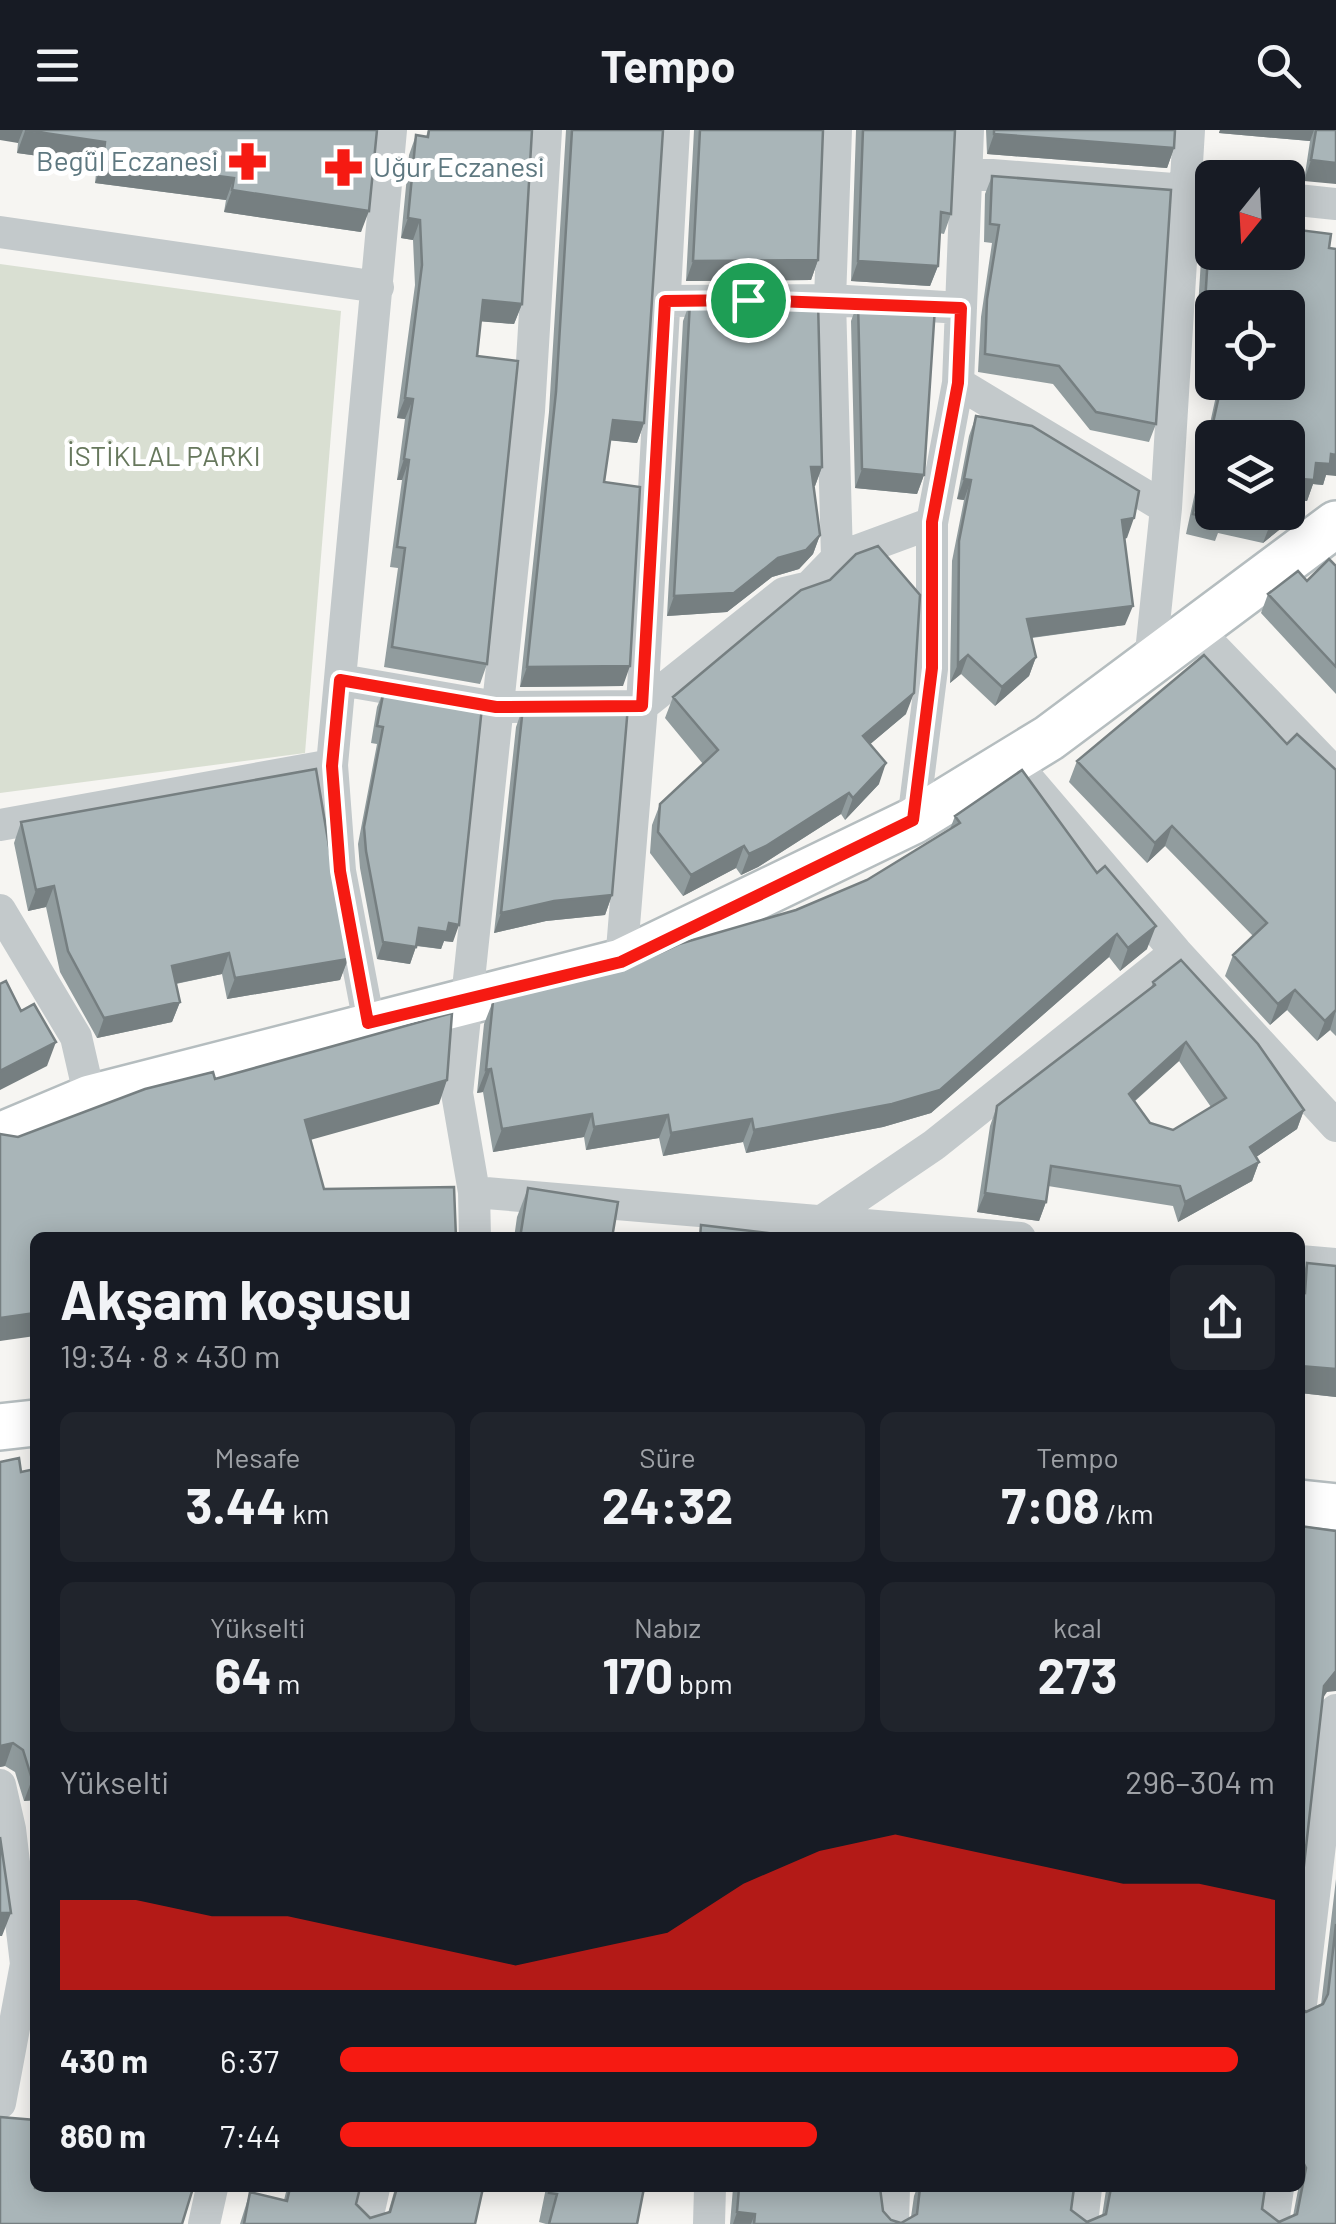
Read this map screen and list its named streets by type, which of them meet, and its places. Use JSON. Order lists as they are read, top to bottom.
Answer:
{
  "parks": ["İSTİKLAL PARKI"],
  "places": {
    "pharmacy": ["Begül Eczanesi", "Uğur Eczanesi"]
  },
  "north": "bottom",
  "page": {
    "header": "Tempo",
    "heading": ["Akşam koşusu", "19:34 · 8 × 430 m"],
    "stats": [
      ["Mesafe", "3.44 km"],
      ["Süre", "24:32"],
      ["Tempo", "7:08 /km"],
      ["Yükselti", "64 m"],
      ["Nabız", "170 bpm"],
      ["kcal", "273"]
    ],
    "chart": ["Yükselti", "296–304 m"],
    "list": [
      {
        "name": "430 m",
        "note": "6:37"
      },
      {
        "name": "860 m",
        "note": "7:44"
      }
    ]
  }
}
